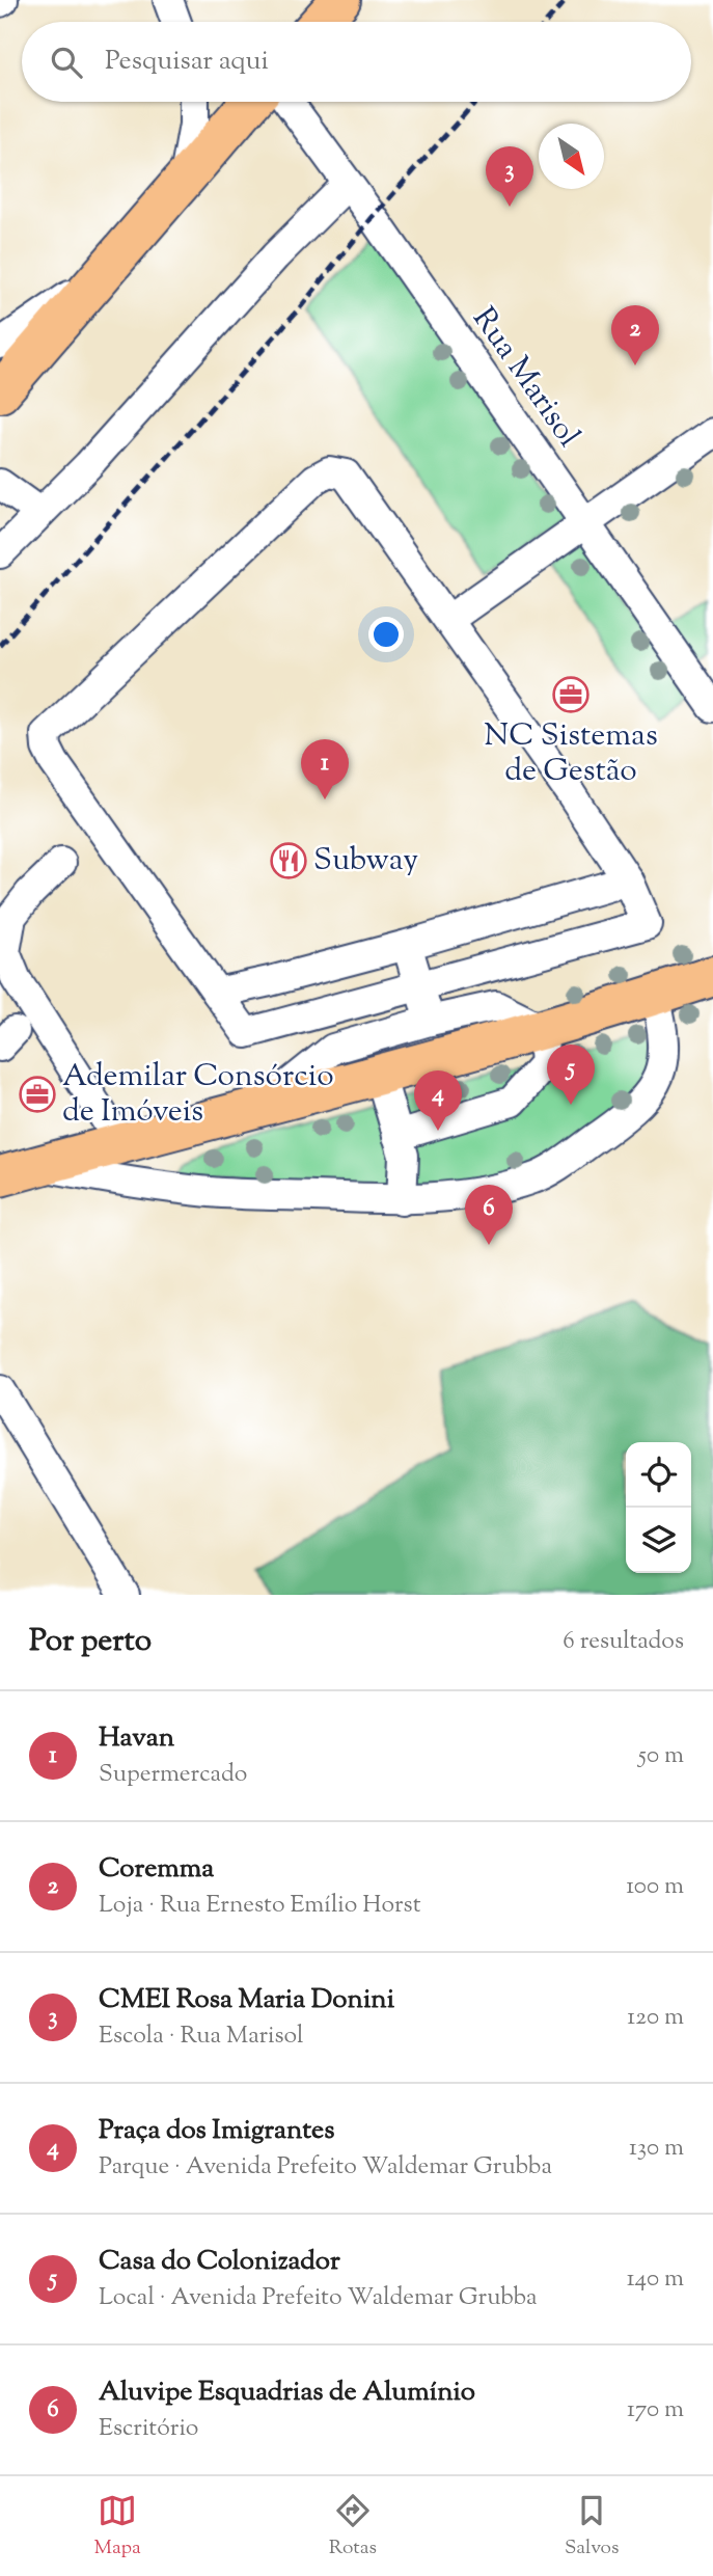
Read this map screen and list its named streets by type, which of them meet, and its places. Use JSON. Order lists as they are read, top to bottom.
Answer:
{
  "streets": {
    "street": ["Rua Marisol"]
  },
  "places": {
    "office": ["NC Sistemas de Gestão", "Ademilar Consórcio de Imóveis"],
    "restaurant": ["Subway"]
  },
  "north": "bottom right",
  "page": {
    "search": "Pesquisar aqui",
    "pins": [
      "3",
      "2",
      "1",
      "5",
      "4",
      "6"
    ],
    "heading": ["Por perto", "6 resultados"],
    "list": [
      {
        "mark": "1",
        "name": "Havan",
        "note": "Supermercado",
        "value": "50 m"
      },
      {
        "mark": "2",
        "name": "Coremma",
        "note": "Loja · Rua Ernesto Emílio Horst",
        "value": "100 m"
      },
      {
        "mark": "3",
        "name": "CMEI Rosa Maria Donini",
        "note": "Escola · Rua Marisol",
        "value": "120 m"
      },
      {
        "mark": "4",
        "name": "Praça dos Imigrantes",
        "note": "Parque · Avenida Prefeito Waldemar Grubba",
        "value": "130 m"
      },
      {
        "mark": "5",
        "name": "Casa do Colonizador",
        "note": "Local · Avenida Prefeito Waldemar Grubba",
        "value": "140 m"
      },
      {
        "mark": "6",
        "name": "Aluvipe Esquadrias de Alumínio",
        "note": "Escritório",
        "value": "170 m"
      }
    ],
    "nav": ["Mapa", "Rotas", "Salvos"]
  }
}
